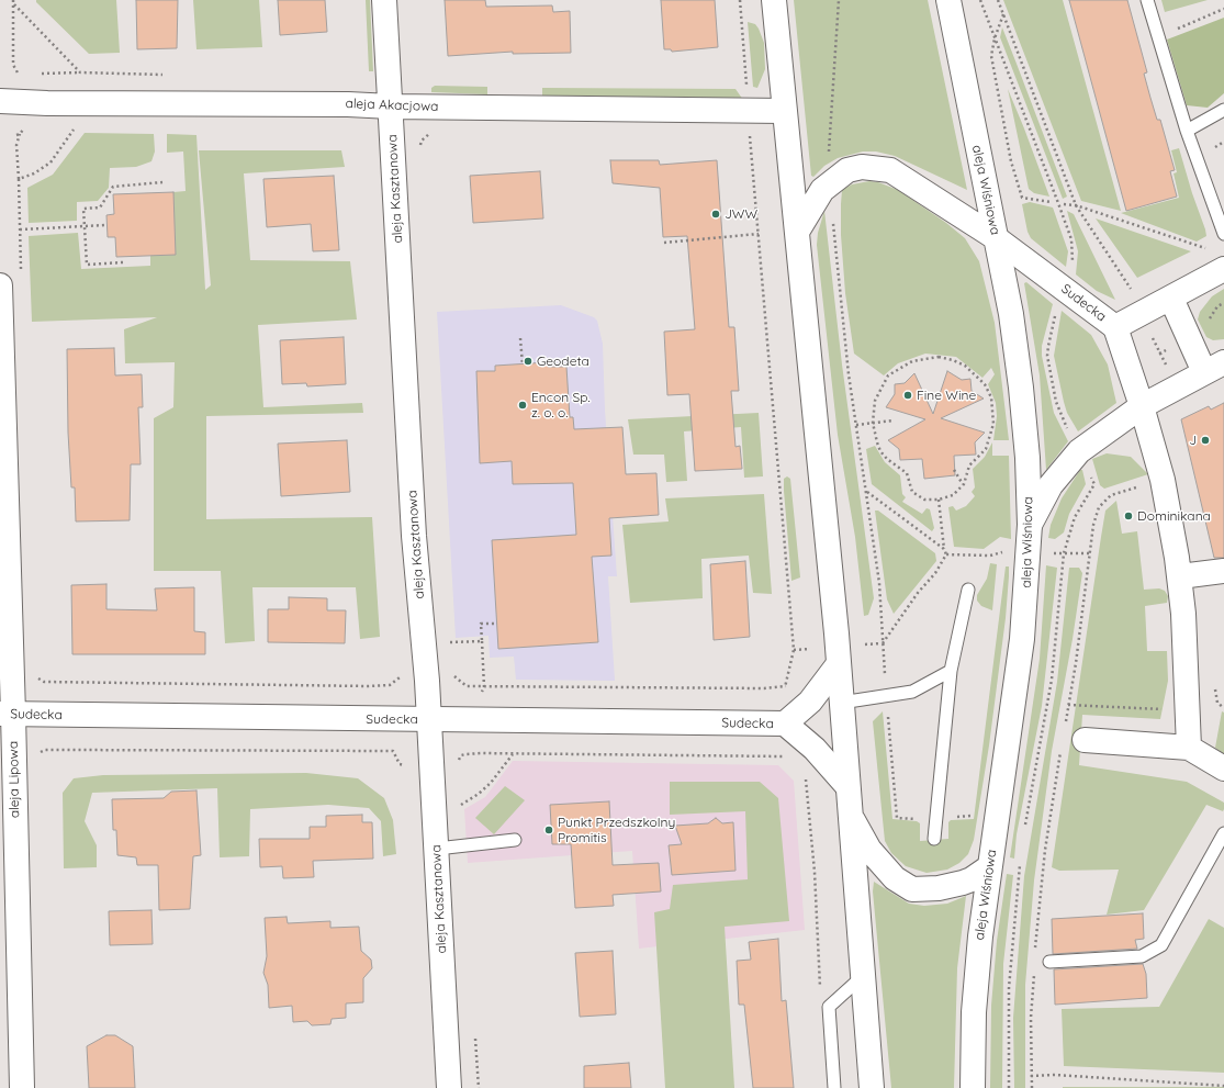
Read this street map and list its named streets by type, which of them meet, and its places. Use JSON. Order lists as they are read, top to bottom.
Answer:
{
  "streets": {
    "street": [
      "aleja Akacjowa",
      "aleja Kasztanowa",
      "aleja Wiśniowa",
      "Sudecka",
      "aleja Lipowa"
    ]
  },
  "crossings": [
    ["aleja Akacjowa", "aleja Kasztanowa"],
    ["aleja Kasztanowa", "Sudecka"],
    ["aleja Wiśniowa", "Sudecka"],
    ["Sudecka", "aleja Lipowa"]
  ],
  "places": [
    "JWW",
    "Geodeta",
    "Fine Wine",
    "Encon Sp. z. o. o.",
    "J",
    "Dominikana",
    "Punkt Przedszkolny Promitis"
  ]
}
